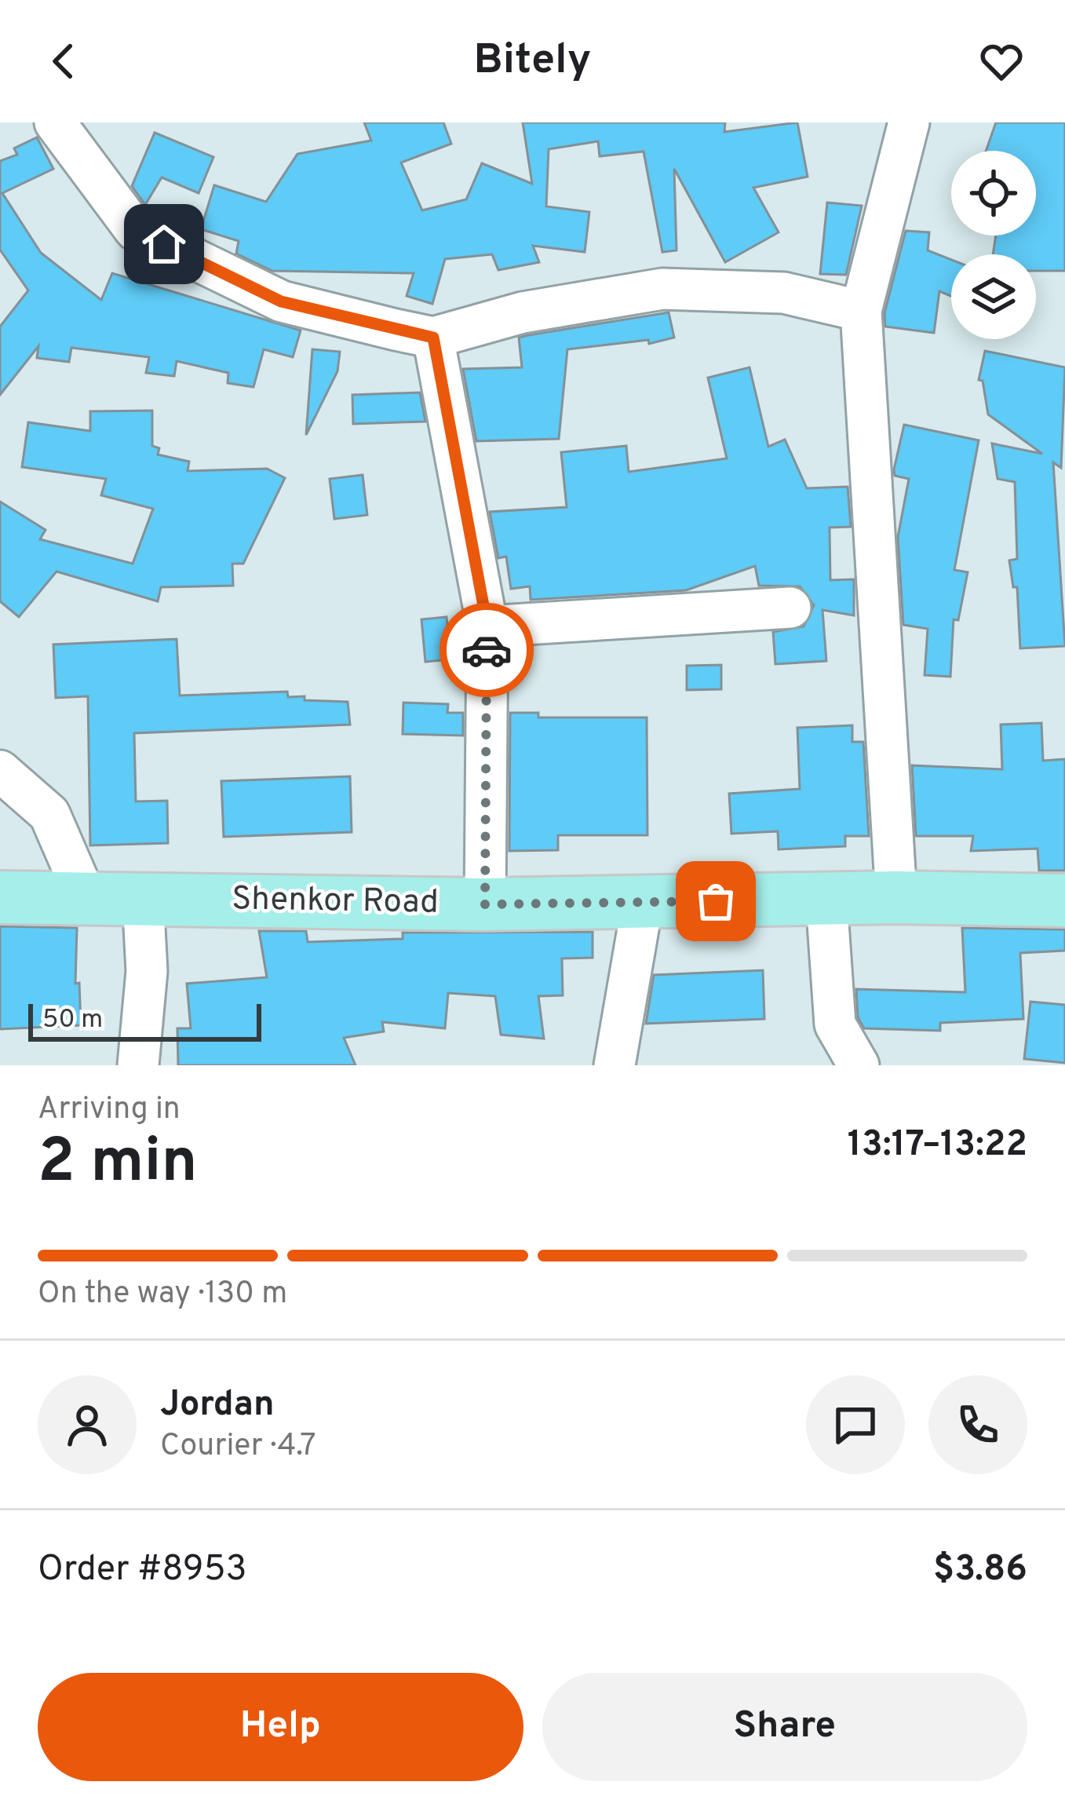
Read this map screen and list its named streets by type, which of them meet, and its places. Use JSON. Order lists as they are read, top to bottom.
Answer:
{
  "streets": {
    "main road": ["Shenkor Road"]
  },
  "scale_bar": "50 m",
  "page": {
    "header": "Bitely",
    "scale": "50 m",
    "heading": ["2 min", "Arriving in", "13:17–13:22"],
    "panel": [
      "Jordan",
      "Courier · 4.7",
      "Order #8953",
      "$3.86"
    ],
    "bar": "On the way · 130 m",
    "buttons": ["Help", "Share"]
  }
}
